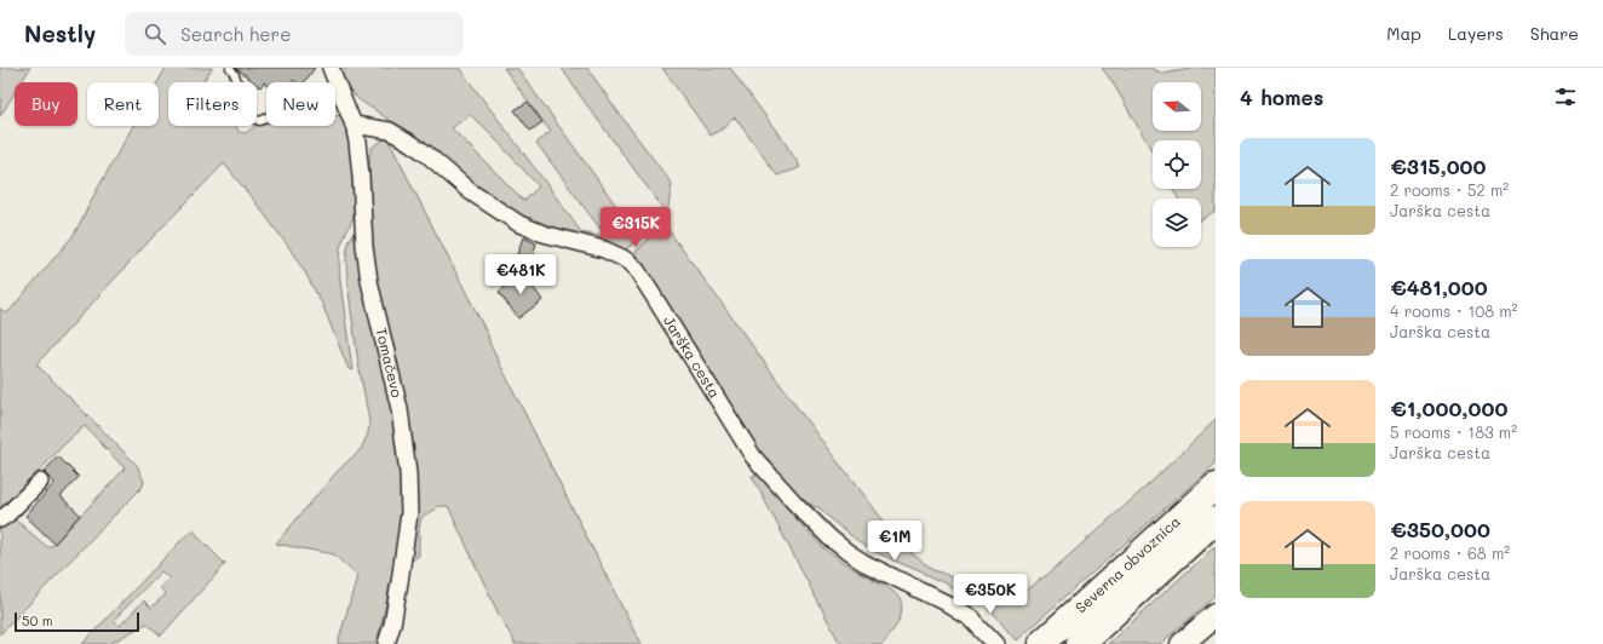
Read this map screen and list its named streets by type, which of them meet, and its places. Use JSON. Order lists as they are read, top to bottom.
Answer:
{
  "streets": {
    "highway": ["Severna obvoznica"],
    "street": ["Jarška cesta", "Tomačevo"]
  },
  "crossings": [
    ["Jarška cesta", "Tomačevo"]
  ],
  "scale_bar": "50 m",
  "north": "left",
  "page": {
    "header": "Nestly",
    "search": "Search here",
    "nav": ["Map", "Layers", "Share"],
    "heading": "4 homes",
    "chip": [
      "Buy",
      "Rent",
      "Filters",
      "New"
    ],
    "list": [
      {
        "name": "€315,000",
        "note": "2 rooms · 52 m² · Jarška cesta"
      },
      {
        "name": "€481,000",
        "note": "4 rooms · 108 m² · Jarška cesta"
      },
      {
        "name": "€1,000,000",
        "note": "5 rooms · 183 m² · Jarška cesta"
      },
      {
        "name": "€350,000",
        "note": "2 rooms · 68 m² · Jarška cesta"
      }
    ],
    "price": [
      "€315K",
      "€481K",
      "€1M",
      "€350K"
    ],
    "scale": "50 m"
  }
}
